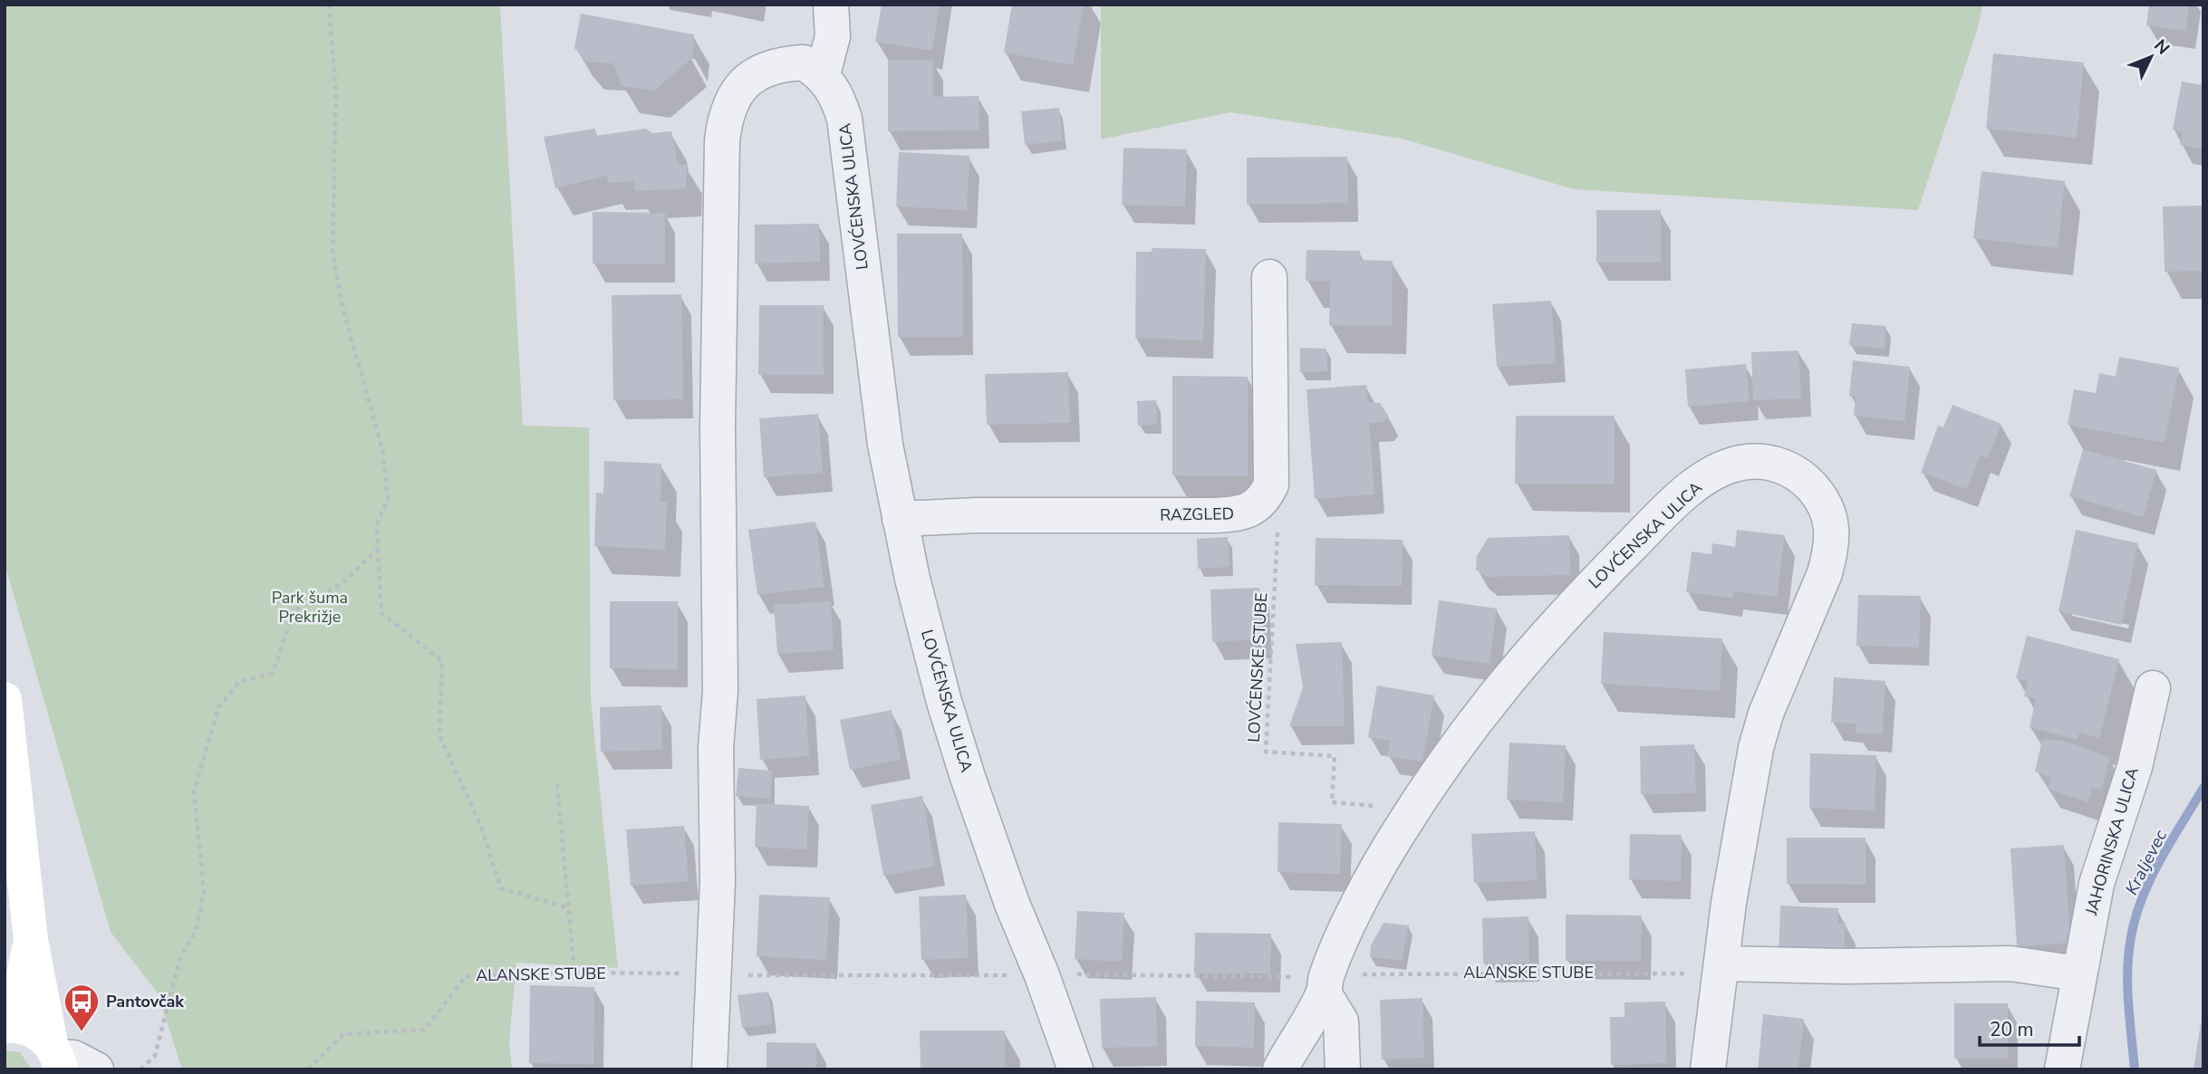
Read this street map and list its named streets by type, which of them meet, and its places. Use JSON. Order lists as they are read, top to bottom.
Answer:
{
  "streets": {
    "street": ["LOVĆENSKA ULICA", "RAZGLED", "JAHORINSKA ULICA"],
    "path": ["LOVĆENSKE STUBE", "ALANSKE STUBE"]
  },
  "crossings": [
    ["LOVĆENSKA ULICA", "RAZGLED"],
    ["LOVĆENSKA ULICA", "LOVĆENSKE STUBE"],
    ["LOVĆENSKA ULICA", "ALANSKE STUBE"],
    ["RAZGLED", "LOVĆENSKE STUBE"]
  ],
  "water": ["Kraljevec"],
  "parks": ["Park šuma Prekrižje"],
  "places": {
    "bus stop": ["Pantovčak"]
  },
  "scale_bar": "20 m",
  "north": "top right"
}
